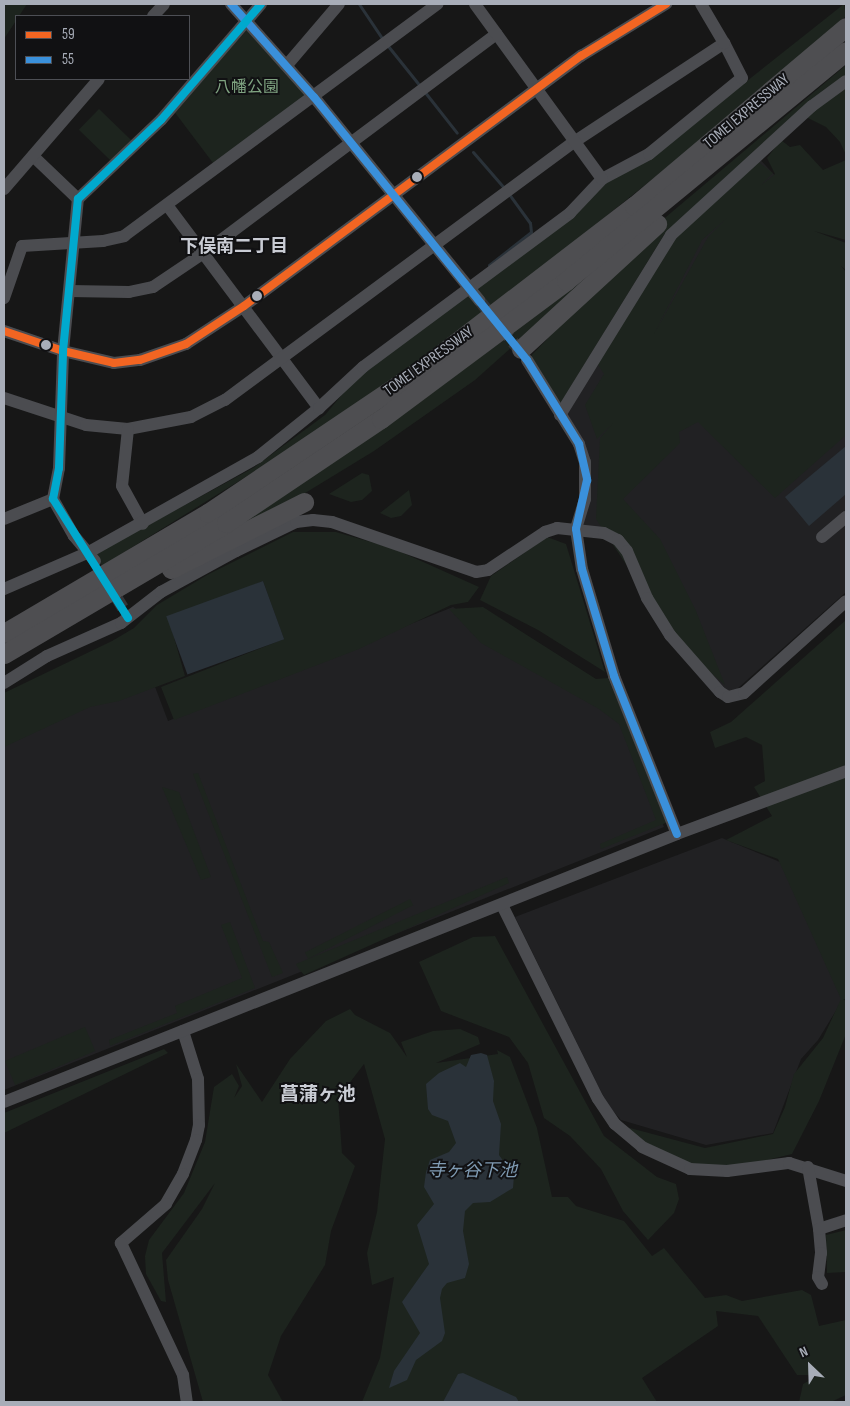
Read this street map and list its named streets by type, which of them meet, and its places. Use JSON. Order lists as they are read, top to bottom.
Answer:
{
  "streets": {
    "highway": ["TOMEI EXPRESSWAY"]
  },
  "districts": ["下俣南二丁目", "菖蒲ヶ池"],
  "water": ["寺ヶ谷下池"],
  "parks": ["八幡公園"],
  "lines": ["transit line 59", "transit line 55"],
  "legend": ["59", "55"],
  "north": "top left"
}
